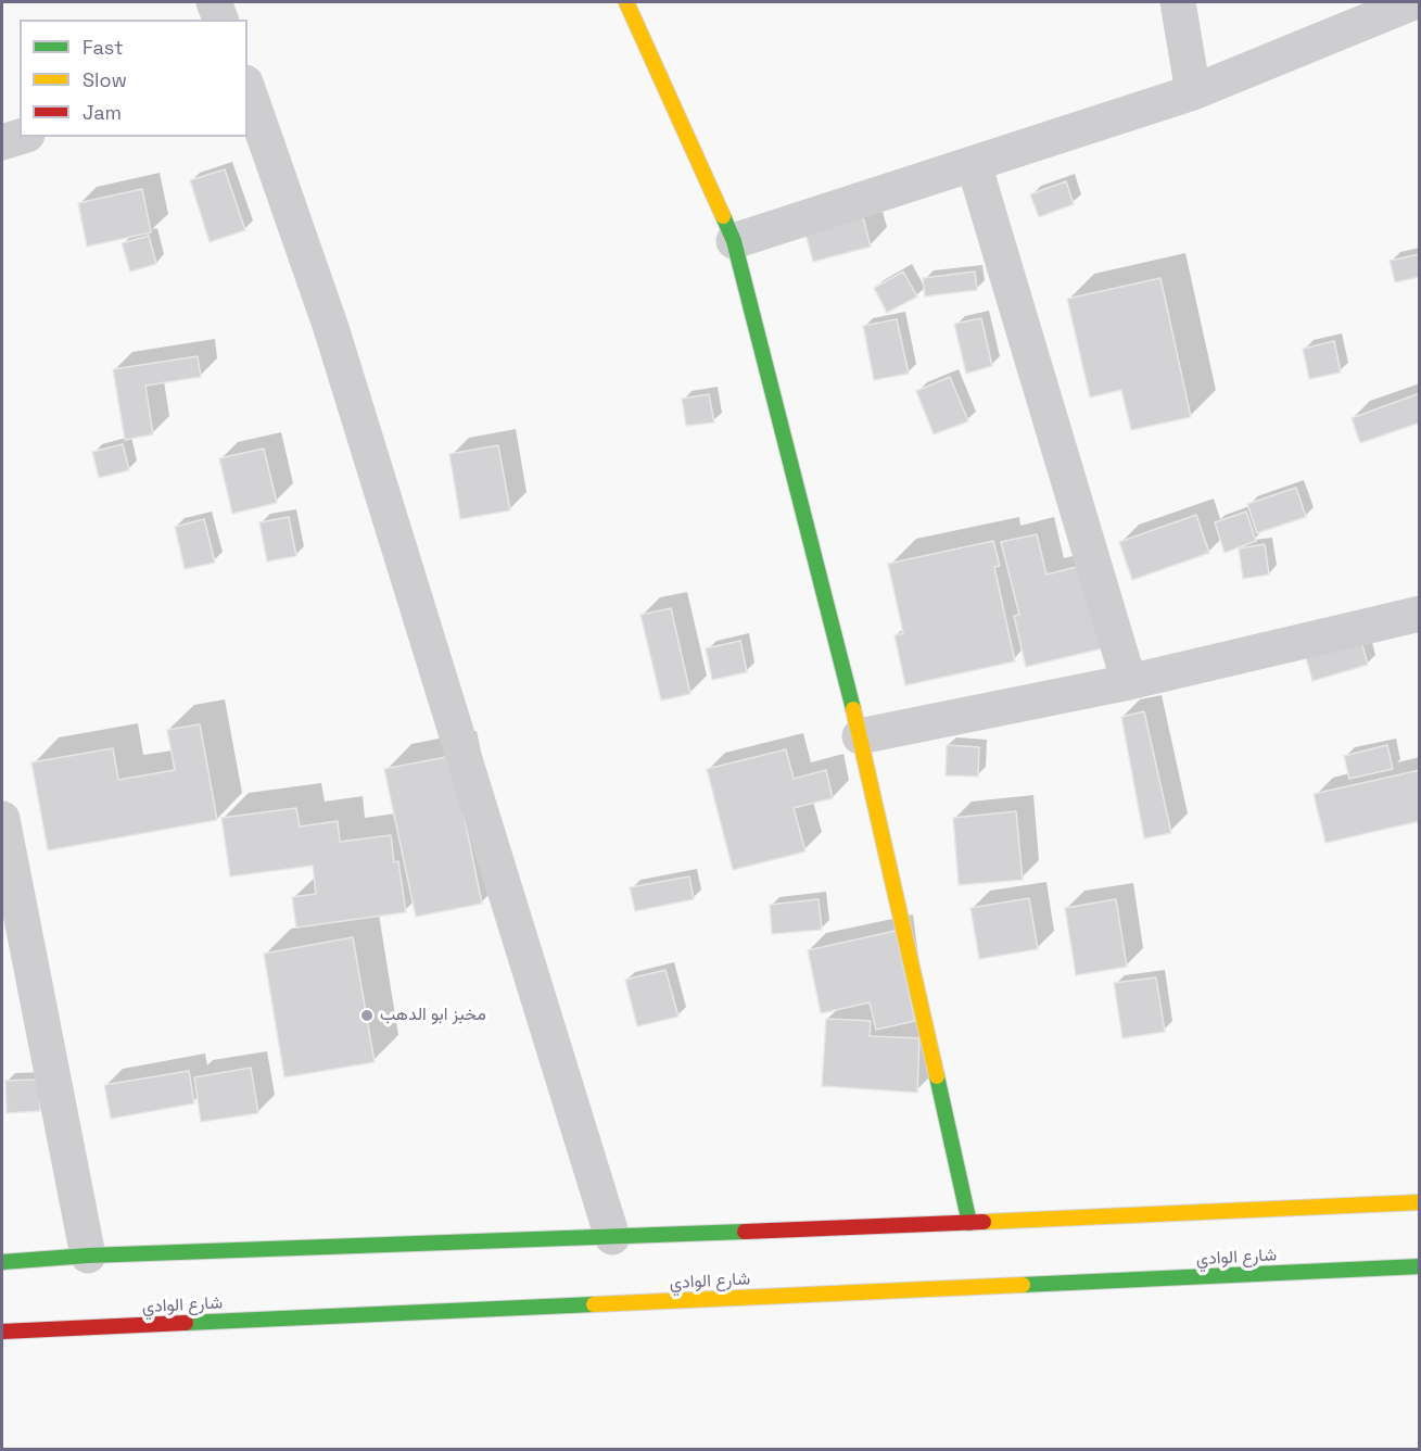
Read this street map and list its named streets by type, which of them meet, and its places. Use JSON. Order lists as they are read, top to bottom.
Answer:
{
  "streets": {
    "main road": ["شارع الوادي"]
  },
  "places": ["مخبز ابو الدهب"],
  "legend": ["Fast", "Slow", "Jam"]
}
